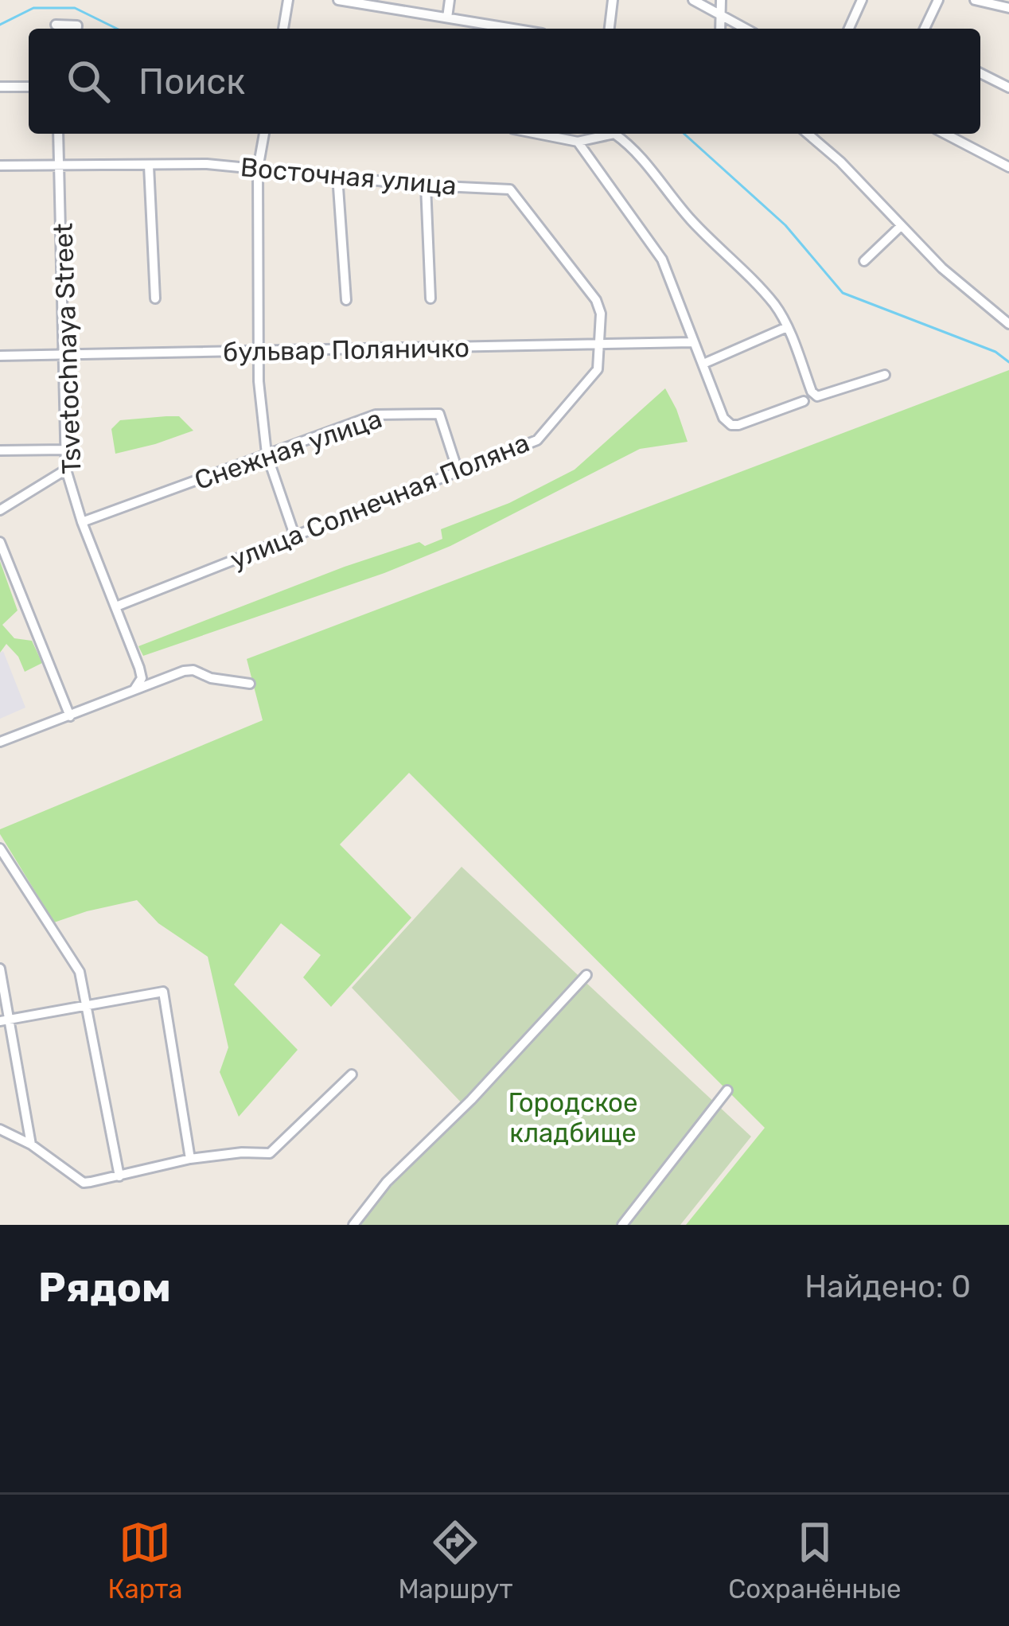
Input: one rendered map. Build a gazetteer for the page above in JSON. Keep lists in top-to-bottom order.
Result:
{
  "streets": {
    "street": [
      "Восточная улица",
      "Tsvetochnaya Street",
      "бульвар Поляничко",
      "Снежная улица",
      "улица Солнечная Поляна"
    ]
  },
  "crossings": [
    ["Восточная улица", "Tsvetochnaya Street"],
    ["Восточная улица", "бульвар Поляничко"],
    ["Восточная улица", "улица Солнечная Поляна"],
    ["Tsvetochnaya Street", "бульвар Поляничко"],
    ["Tsvetochnaya Street", "Снежная улица"],
    ["Tsvetochnaya Street", "улица Солнечная Поляна"],
    ["бульвар Поляничко", "улица Солнечная Поляна"],
    ["Снежная улица", "улица Солнечная Поляна"]
  ],
  "parks": ["Городское кладбище"],
  "page": {
    "search": "Поиск",
    "heading": ["Рядом", "Найдено: 0"],
    "nav": ["Карта", "Маршрут", "Сохранённые"]
  }
}
